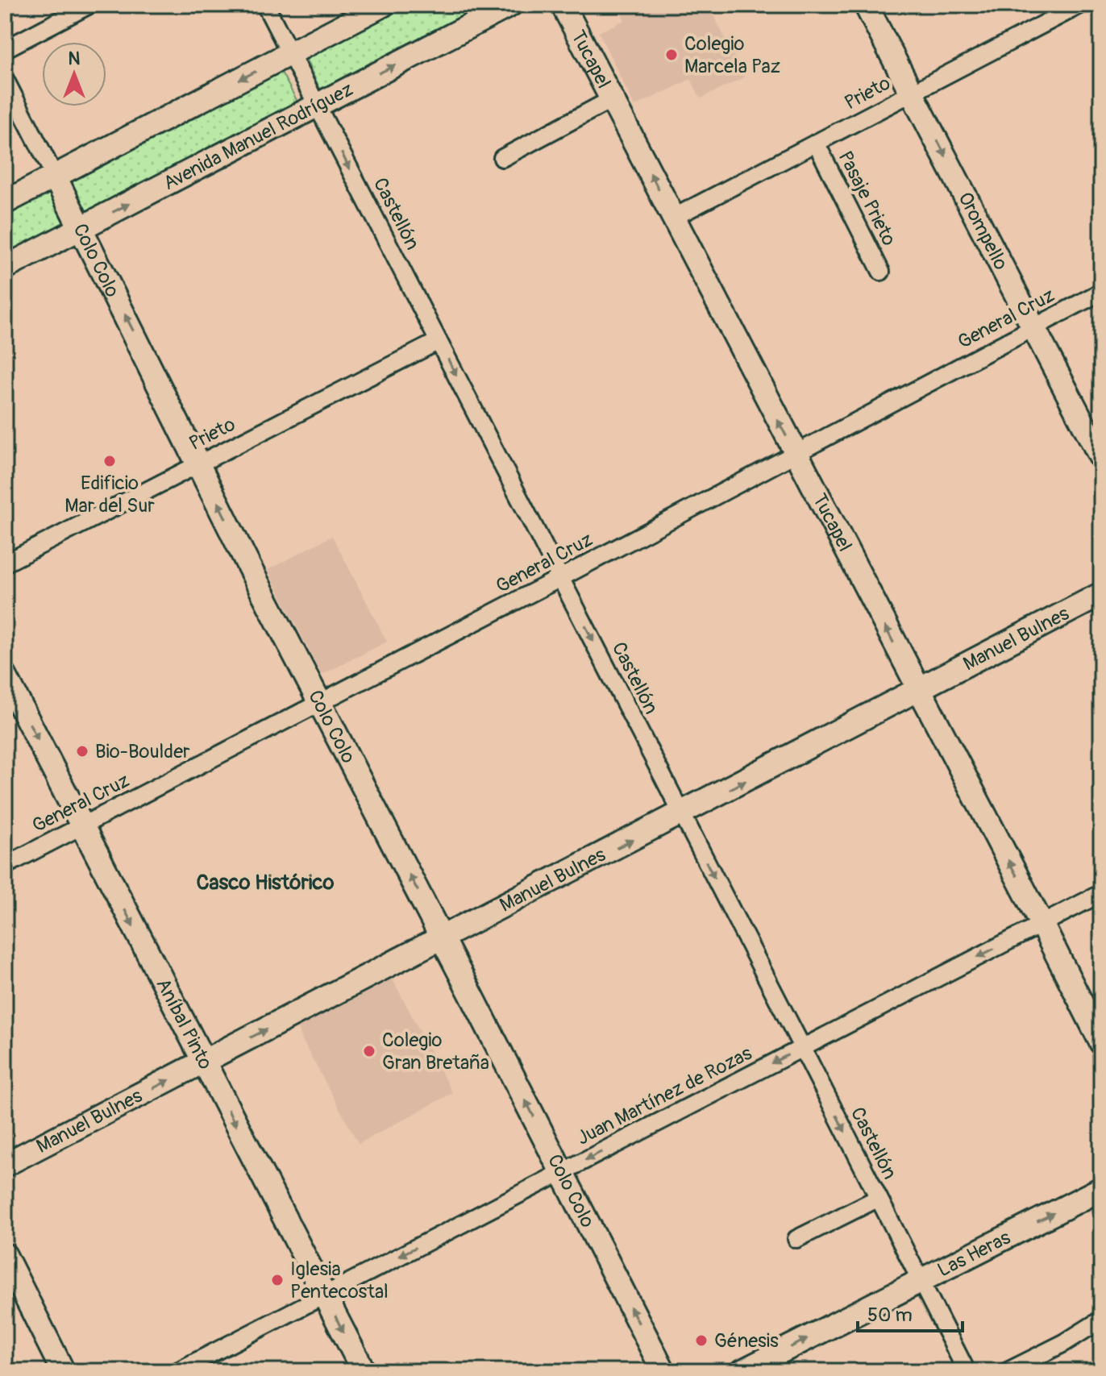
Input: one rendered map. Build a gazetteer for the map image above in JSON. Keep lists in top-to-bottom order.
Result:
{
  "streets": {
    "main road": [
      "Tucapel",
      "Avenida Manuel Rodríguez",
      "Orompello",
      "Colo Colo",
      "Manuel Bulnes",
      "Aníbal Pinto",
      "Las Heras"
    ],
    "street": [
      "Prieto",
      "Pasaje Prieto",
      "Castellón",
      "General Cruz",
      "Juan Martínez de Rozas"
    ]
  },
  "crossings": [
    ["Tucapel", "Prieto"],
    ["Tucapel", "General Cruz"],
    ["Tucapel", "Manuel Bulnes"],
    ["Tucapel", "Juan Martínez de Rozas"],
    ["Prieto", "Pasaje Prieto"],
    ["Prieto", "Castellón"],
    ["Prieto", "Orompello"],
    ["Prieto", "Colo Colo"],
    ["Avenida Manuel Rodríguez", "Castellón"],
    ["Avenida Manuel Rodríguez", "Colo Colo"],
    ["Castellón", "General Cruz"],
    ["Castellón", "Manuel Bulnes"],
    ["Castellón", "Juan Martínez de Rozas"],
    ["Castellón", "Las Heras"],
    ["Orompello", "General Cruz"],
    ["Colo Colo", "General Cruz"],
    ["Colo Colo", "Manuel Bulnes"],
    ["Colo Colo", "Juan Martínez de Rozas"],
    ["General Cruz", "Aníbal Pinto"],
    ["Manuel Bulnes", "Aníbal Pinto"],
    ["Aníbal Pinto", "Juan Martínez de Rozas"]
  ],
  "one_way": [
    "Tucapel",
    "Castellón",
    "Orompello",
    "Colo Colo",
    "Manuel Bulnes",
    "Aníbal Pinto",
    "Juan Martínez de Rozas",
    "Las Heras"
  ],
  "districts": ["Casco Histórico"],
  "places": [
    "Colegio Marcela Paz",
    "Edificio Mar del Sur",
    "Bio-Boulder",
    "Colegio Gran Bretaña",
    "Iglesia Pentecostal",
    "Génesis"
  ],
  "scale_bar": "50 m",
  "north": "top"
}
